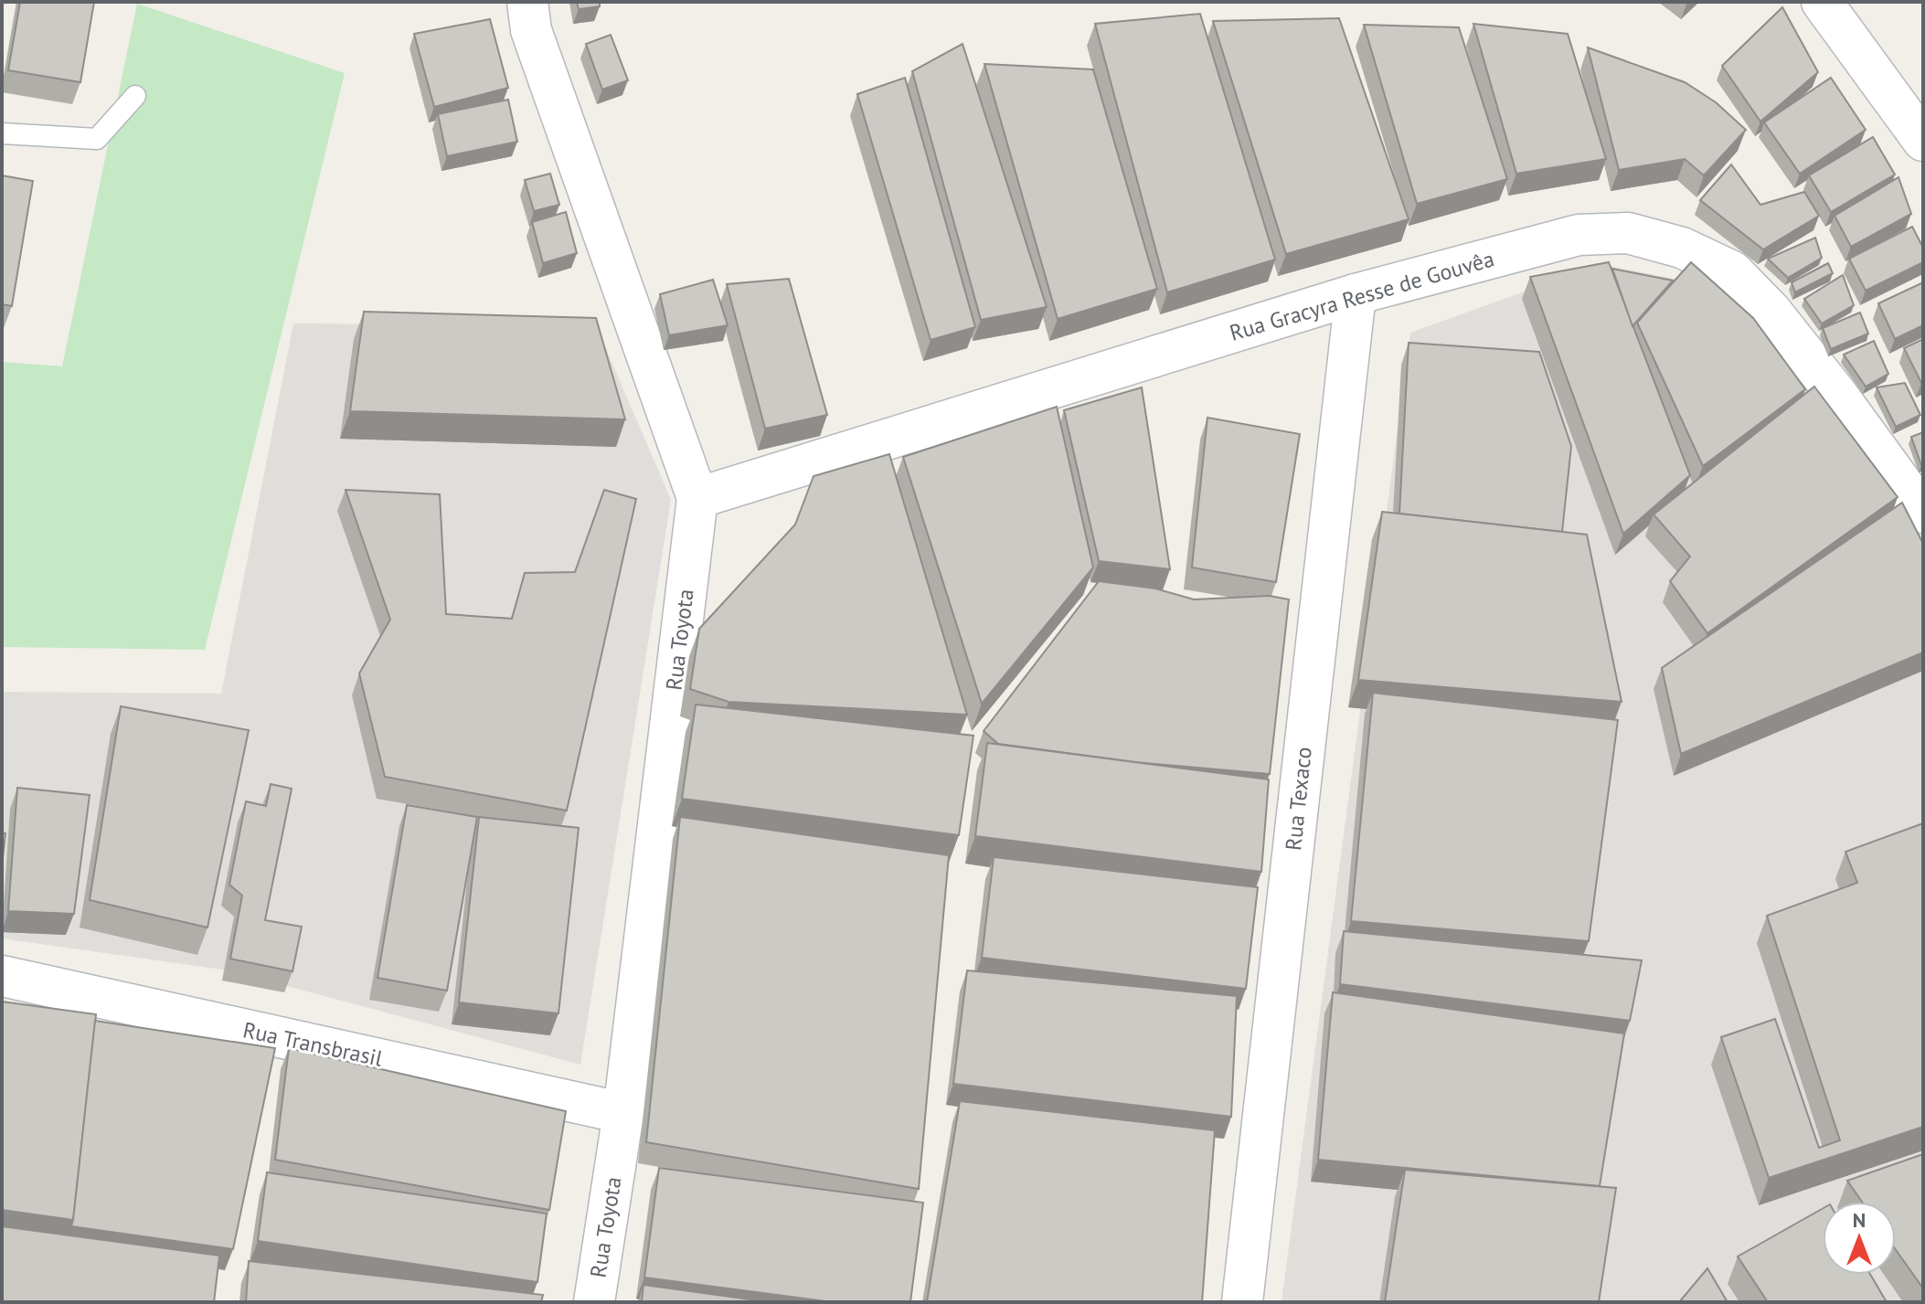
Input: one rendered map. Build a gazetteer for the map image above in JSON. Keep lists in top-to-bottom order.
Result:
{
  "streets": {
    "street": [
      "Rua Gracyra Resse de Gouvêa",
      "Rua Toyota",
      "Rua Texaco",
      "Rua Transbrasil"
    ]
  },
  "crossings": [
    ["Rua Gracyra Resse de Gouvêa", "Rua Toyota"],
    ["Rua Gracyra Resse de Gouvêa", "Rua Texaco"],
    ["Rua Toyota", "Rua Transbrasil"]
  ],
  "north": "top"
}
